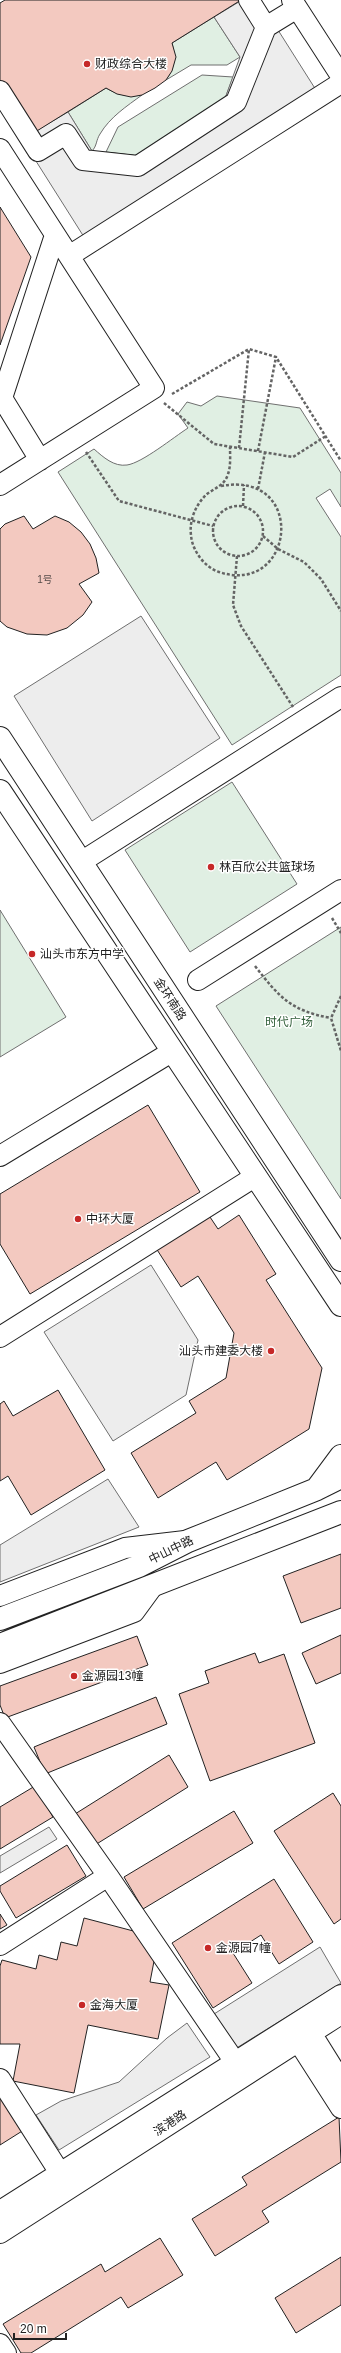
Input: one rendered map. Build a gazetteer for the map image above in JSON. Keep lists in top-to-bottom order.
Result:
{
  "streets": {
    "main road": ["金环南路", "中山中路"],
    "street": ["滨港路"]
  },
  "parks": ["时代广场"],
  "places": [
    "财政综合大楼",
    "林百欣公共篮球场",
    "汕头市东方中学",
    "中环大厦",
    "汕头市建委大楼",
    "金源园13幢",
    "金源园7幢",
    "金海大厦"
  ],
  "house_numbers": ["1号"],
  "scale_bar": "20 m"
}
